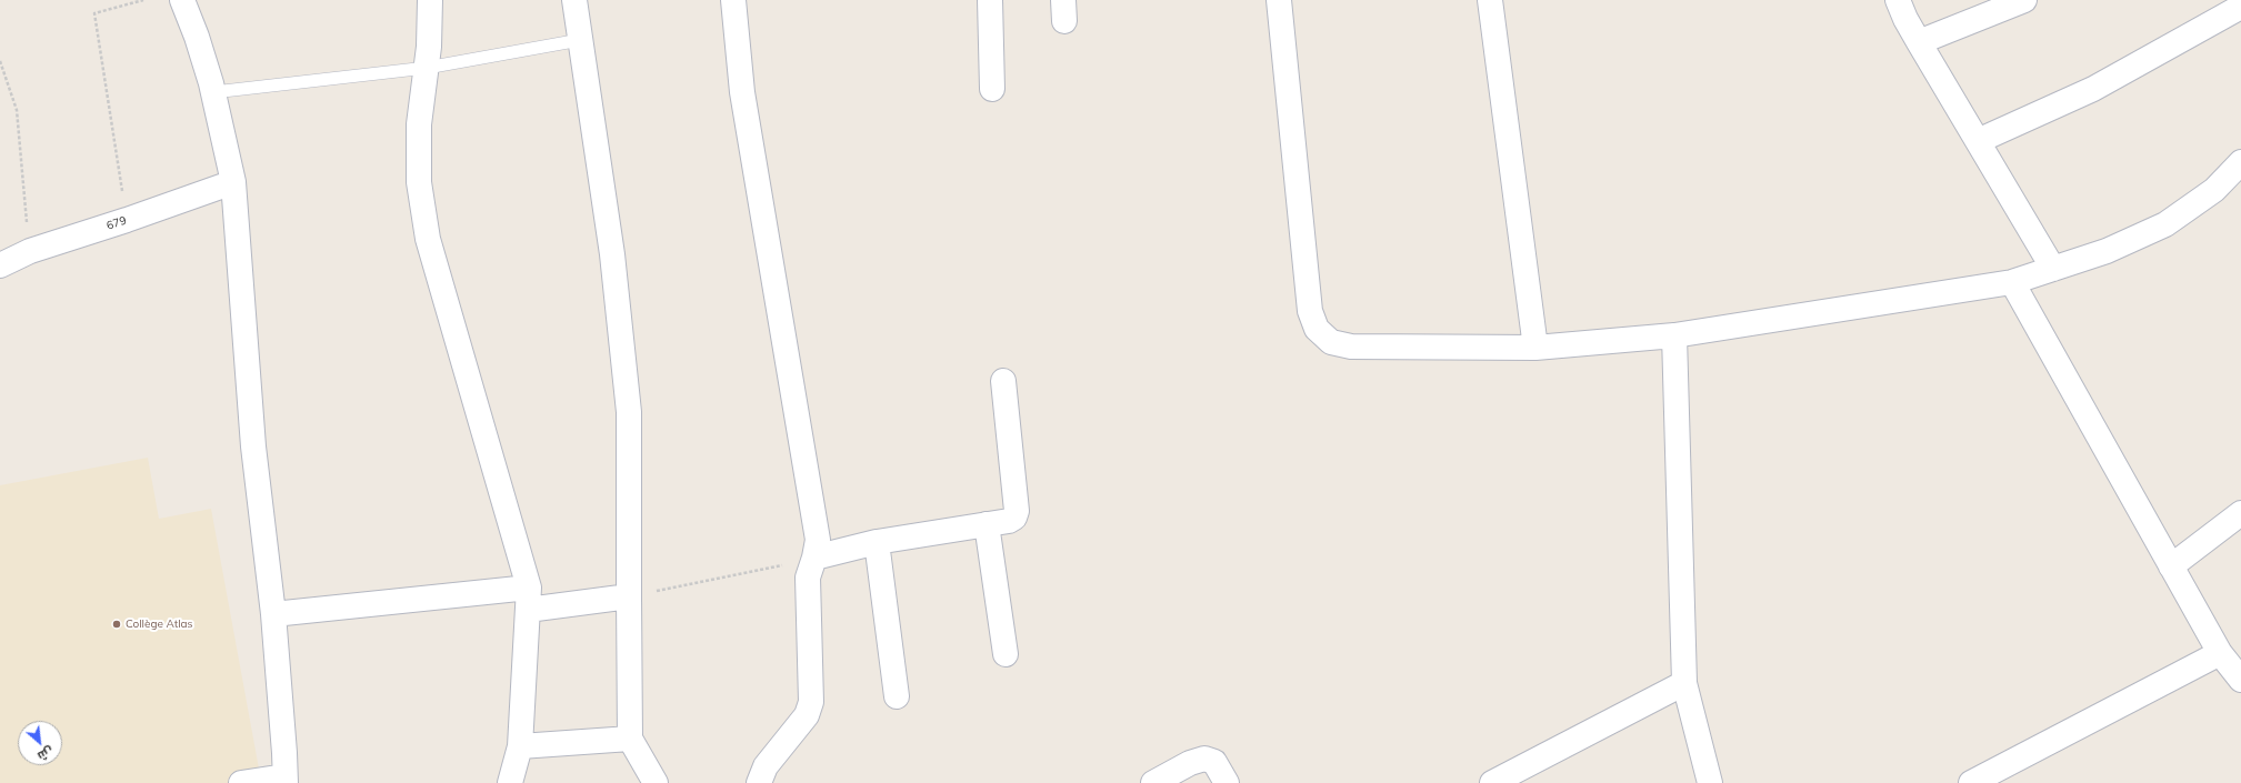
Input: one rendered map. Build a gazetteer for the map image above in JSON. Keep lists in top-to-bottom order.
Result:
{
  "streets": {
    "street": ["679"]
  },
  "places": ["Collège Atlas"],
  "north": "bottom right"
}
